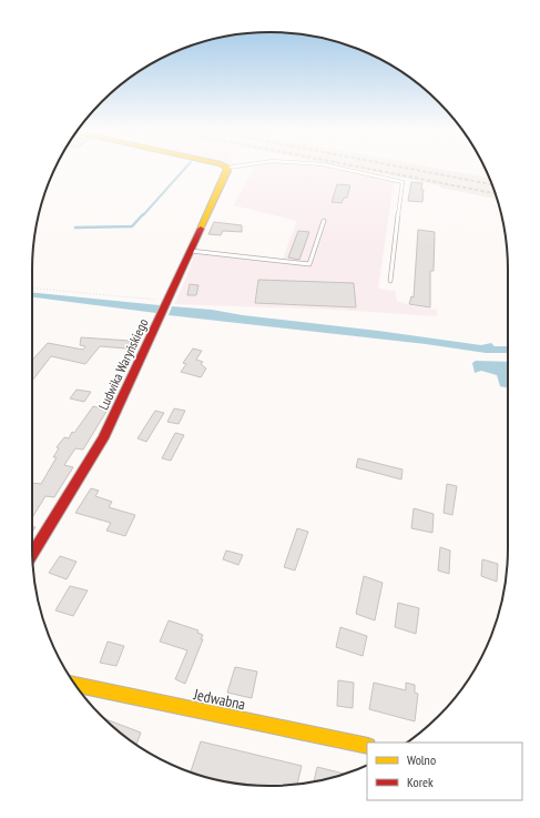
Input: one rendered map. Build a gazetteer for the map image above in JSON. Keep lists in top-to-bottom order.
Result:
{
  "streets": {
    "street": ["Ludwika Waryńskiego", "Jedwabna"]
  },
  "legend": ["Wolno", "Korek"]
}
